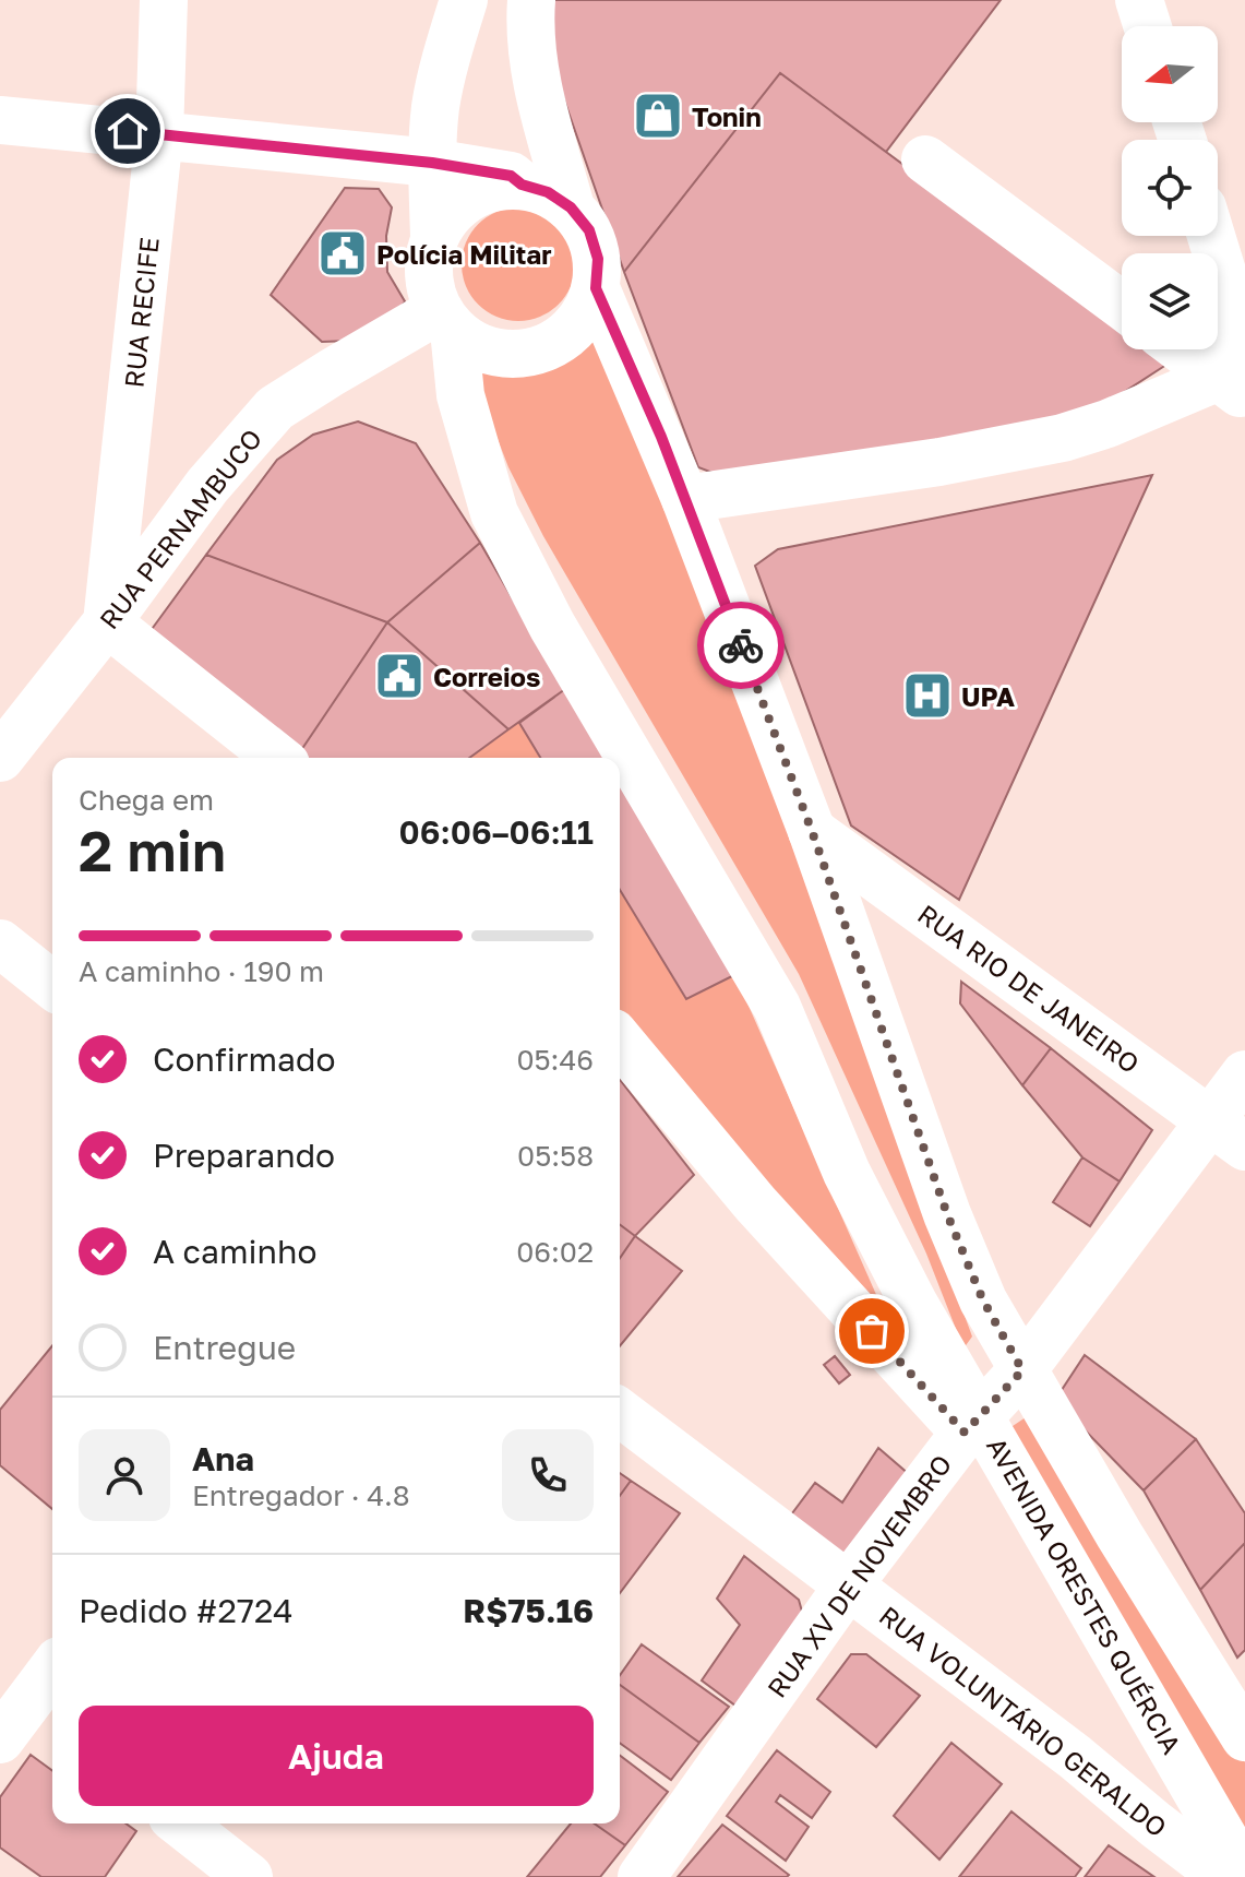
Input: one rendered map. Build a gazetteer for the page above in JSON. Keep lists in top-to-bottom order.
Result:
{
  "streets": {
    "street": [
      "RUA RECIFE",
      "RUA PERNAMBUCO",
      "RUA RIO DE JANEIRO",
      "RUA XV DE NOVEMBRO",
      "AVENIDA ORESTES QUÉRCIA",
      "RUA VOLUNTÁRIO GERALDO"
    ]
  },
  "crossings": [
    ["RUA RECIFE", "RUA PERNAMBUCO"],
    ["RUA PERNAMBUCO", "AVENIDA ORESTES QUÉRCIA"],
    ["RUA RIO DE JANEIRO", "RUA XV DE NOVEMBRO"],
    ["RUA XV DE NOVEMBRO", "AVENIDA ORESTES QUÉRCIA"],
    ["RUA XV DE NOVEMBRO", "RUA VOLUNTÁRIO GERALDO"]
  ],
  "places": {
    "shop": ["Tonin"],
    "public building": ["Polícia Militar", "Correios"],
    "hospital": ["UPA"]
  },
  "north": "left",
  "page": {
    "heading": ["2 min", "Chega em", "06:06–06:11"],
    "panel": [
      "Ana",
      "Entregador · 4.8",
      "Pedido #2724",
      "R$75.16"
    ],
    "bar": "A caminho · 190 m",
    "list": [
      ["Confirmado", "05:46"],
      ["Preparando", "05:58"],
      ["A caminho", "06:02"],
      "Entregue"
    ],
    "buttons": "Ajuda"
  }
}
